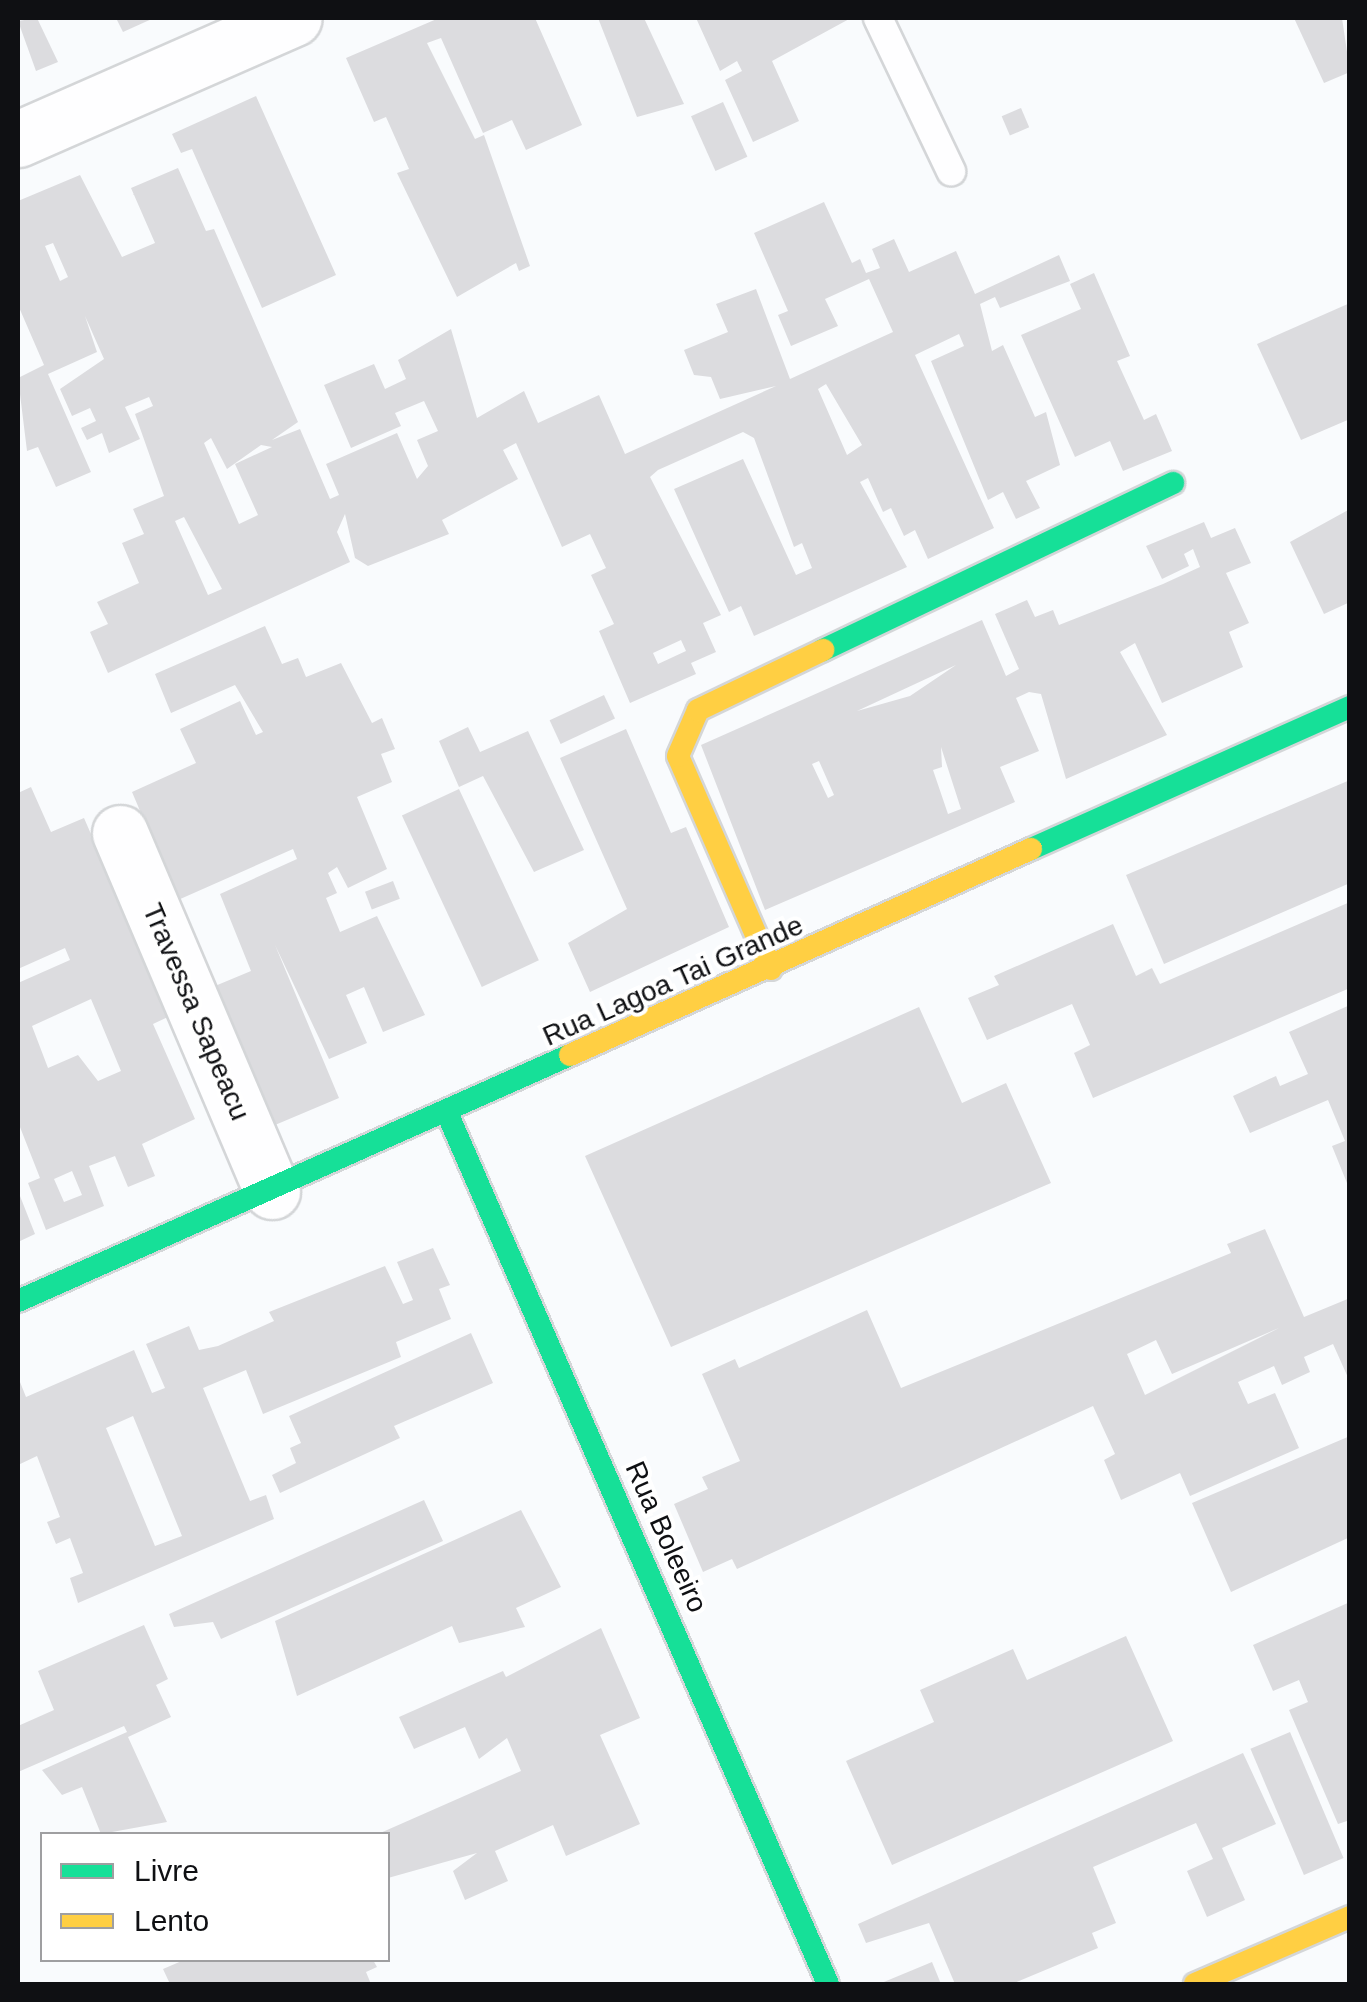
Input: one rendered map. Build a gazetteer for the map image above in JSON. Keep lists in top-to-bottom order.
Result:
{
  "streets": {
    "street": ["Rua Lagoa Tai Grande", "Travessa Sapeacu", "Rua Boleeiro"]
  },
  "crossings": [
    ["Rua Lagoa Tai Grande", "Travessa Sapeacu"],
    ["Rua Lagoa Tai Grande", "Rua Boleeiro"]
  ],
  "legend": ["Livre", "Lento"]
}
